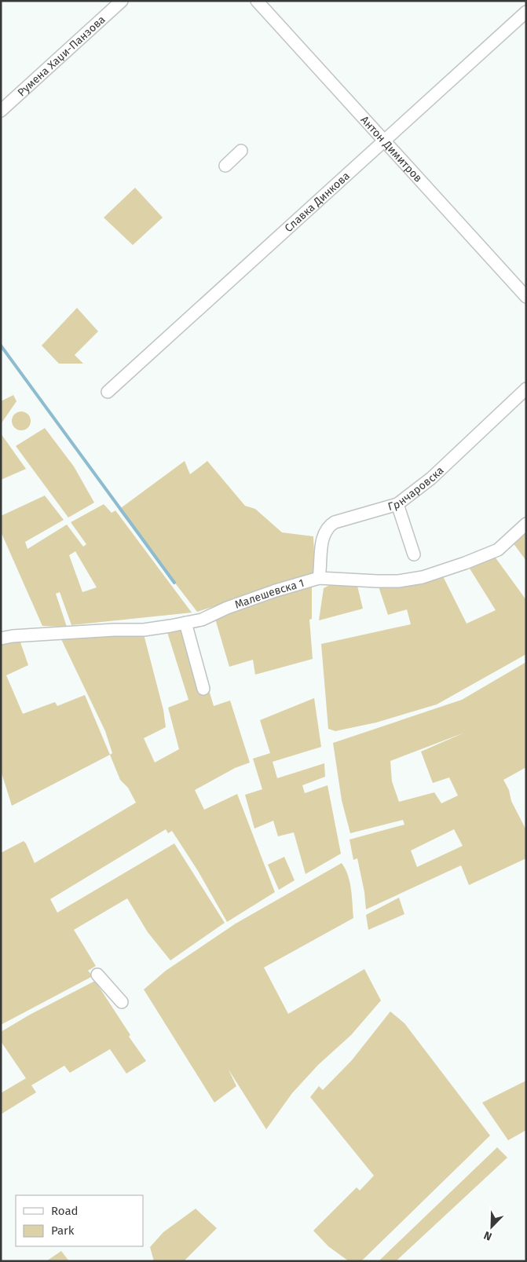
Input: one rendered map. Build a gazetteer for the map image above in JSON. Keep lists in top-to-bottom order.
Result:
{
  "streets": {
    "street": [
      "Румена Хаџи-Панзова",
      "Антон Димитров",
      "Славка Динкова",
      "Грнчаровска",
      "Малешевска 1"
    ]
  },
  "crossings": [
    ["Антон Димитров", "Славка Динкова"],
    ["Грнчаровска", "Малешевска 1"]
  ],
  "legend": ["Road", "Park"],
  "north": "bottom left"
}
